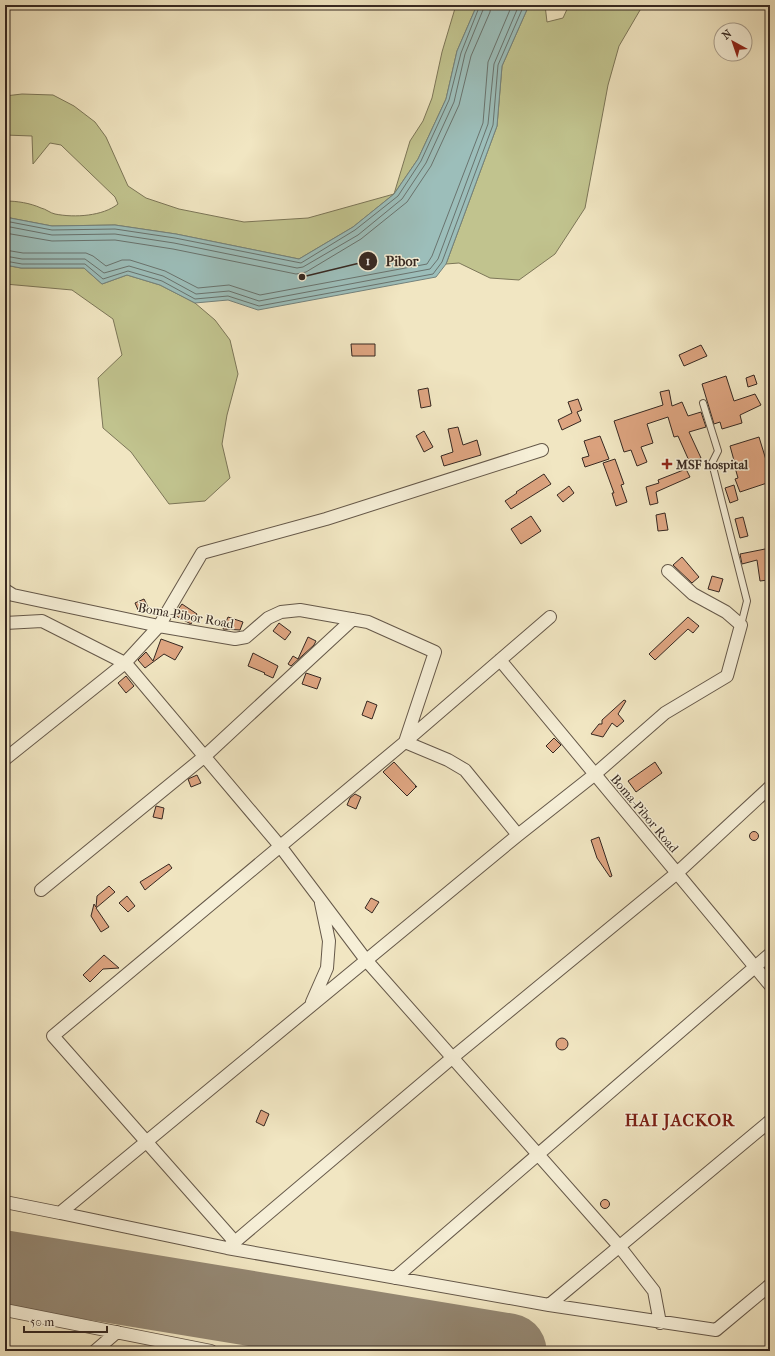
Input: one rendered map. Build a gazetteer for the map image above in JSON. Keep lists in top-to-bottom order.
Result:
{
  "streets": {
    "street": ["Boma-Pibor Road"]
  },
  "districts": ["HAI JACKOR"],
  "places": {
    "other": ["Pibor"],
    "health": ["MSF hospital"]
  },
  "scale_bar": "50 m",
  "north": "top left"
}
